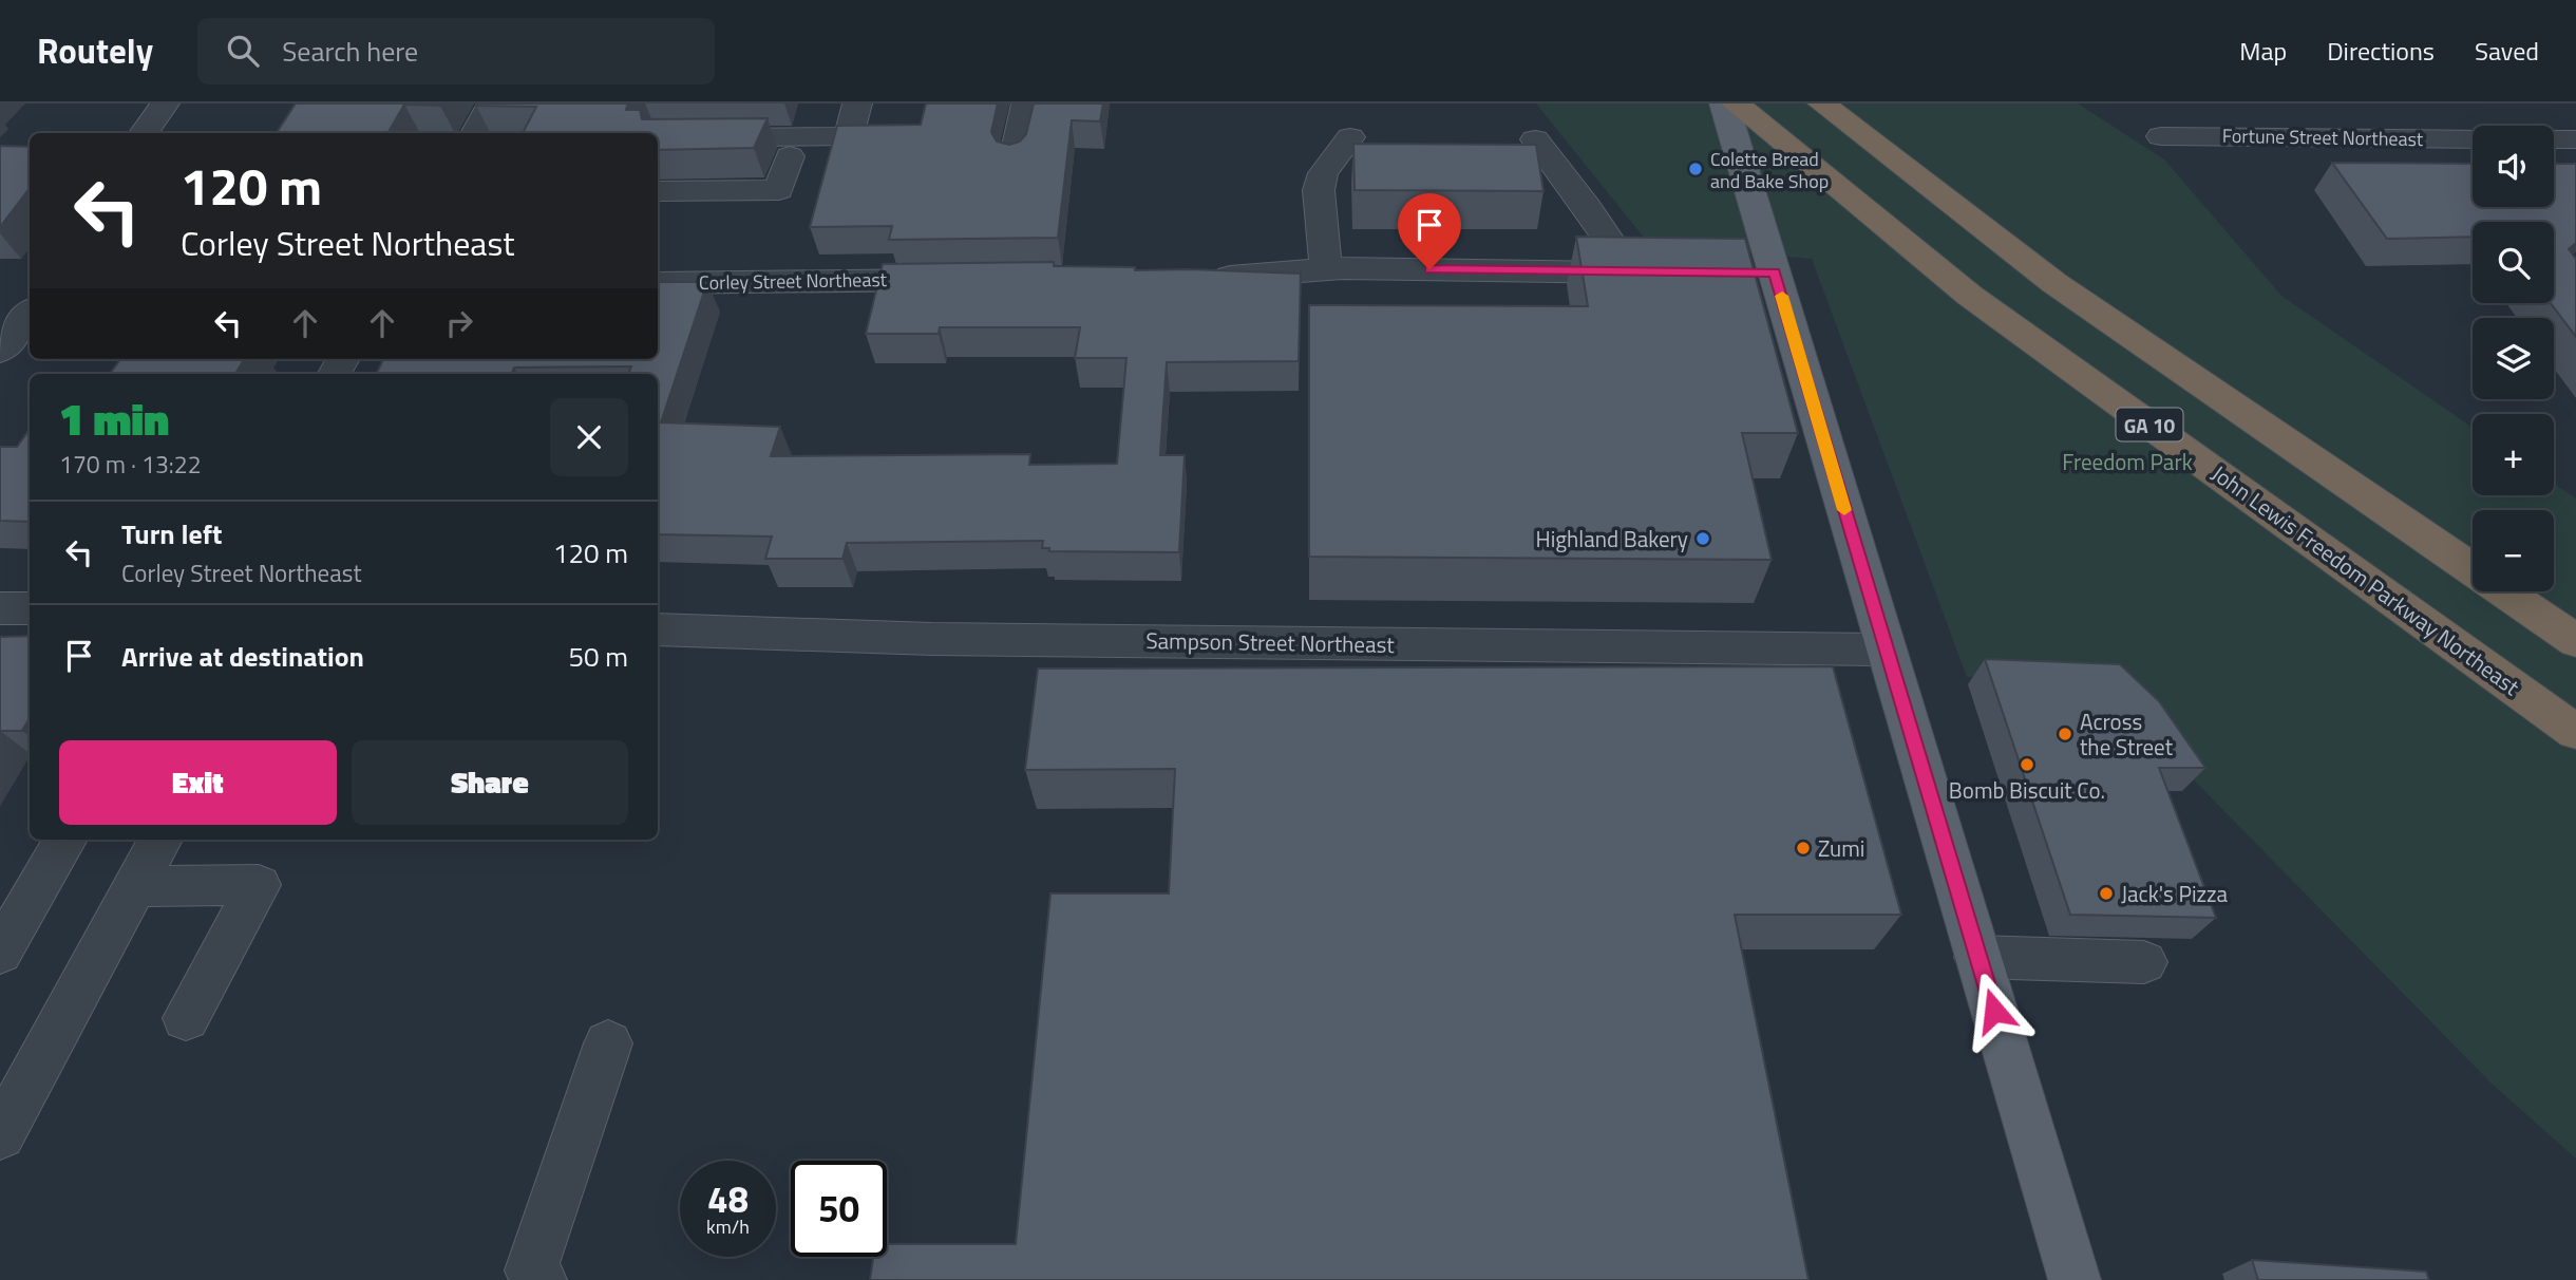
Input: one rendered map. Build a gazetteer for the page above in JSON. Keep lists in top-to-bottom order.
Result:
{
  "streets": {
    "highway": ["GA 10", "John Lewis Freedom Parkway Northeast"],
    "street": ["Fortune Street Northeast", "Corley Street Northeast", "Sampson Street Northeast"]
  },
  "parks": ["Freedom Park"],
  "places": [
    "Colette Bread and Bake Shop",
    "Highland Bakery",
    "Across the Street",
    "Bomb Biscuit Co.",
    "Zumi",
    "Jack's Pizza"
  ],
  "page": {
    "header": "Routely",
    "search": "Search here",
    "nav": ["Map", "Directions", "Saved"],
    "map_buttons": ["+", "−"],
    "turn": ["120 m", "Corley Street Northeast"],
    "heading": ["1 min", "170 m · 13:22"],
    "list": [
      {
        "name": "Turn left",
        "note": "Corley Street Northeast",
        "value": "120 m"
      },
      {
        "name": "Arrive at destination",
        "value": "50 m"
      }
    ],
    "buttons": ["Exit", "Share"],
    "speed": "48 km/h",
    "limit": "50"
  }
}
